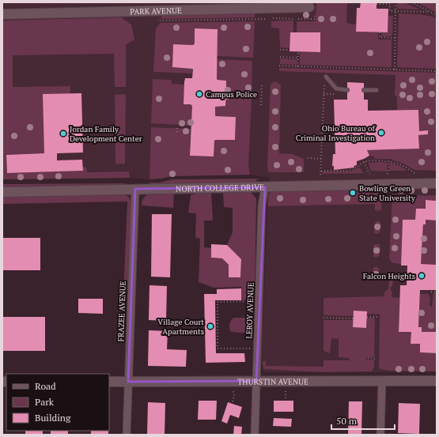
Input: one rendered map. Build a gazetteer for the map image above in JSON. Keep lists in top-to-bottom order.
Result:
{
  "streets": {
    "street": [
      "PARK AVENUE",
      "NORTH COLLEGE DRIVE",
      "LEROY AVENUE",
      "FRAZEE AVENUE",
      "THURSTIN AVENUE"
    ]
  },
  "crossings": [
    ["NORTH COLLEGE DRIVE", "LEROY AVENUE"],
    ["NORTH COLLEGE DRIVE", "FRAZEE AVENUE"],
    ["LEROY AVENUE", "THURSTIN AVENUE"],
    ["FRAZEE AVENUE", "THURSTIN AVENUE"]
  ],
  "places": [
    "Campus Police",
    "Ohio Bureau of Criminal Investigation",
    "Jordan Family Development Center",
    "Bowling Green State University",
    "Falcon Heights",
    "Village Court Apartments"
  ],
  "legend": ["Road", "Park", "Building"],
  "scale_bar": "50 m"
}
